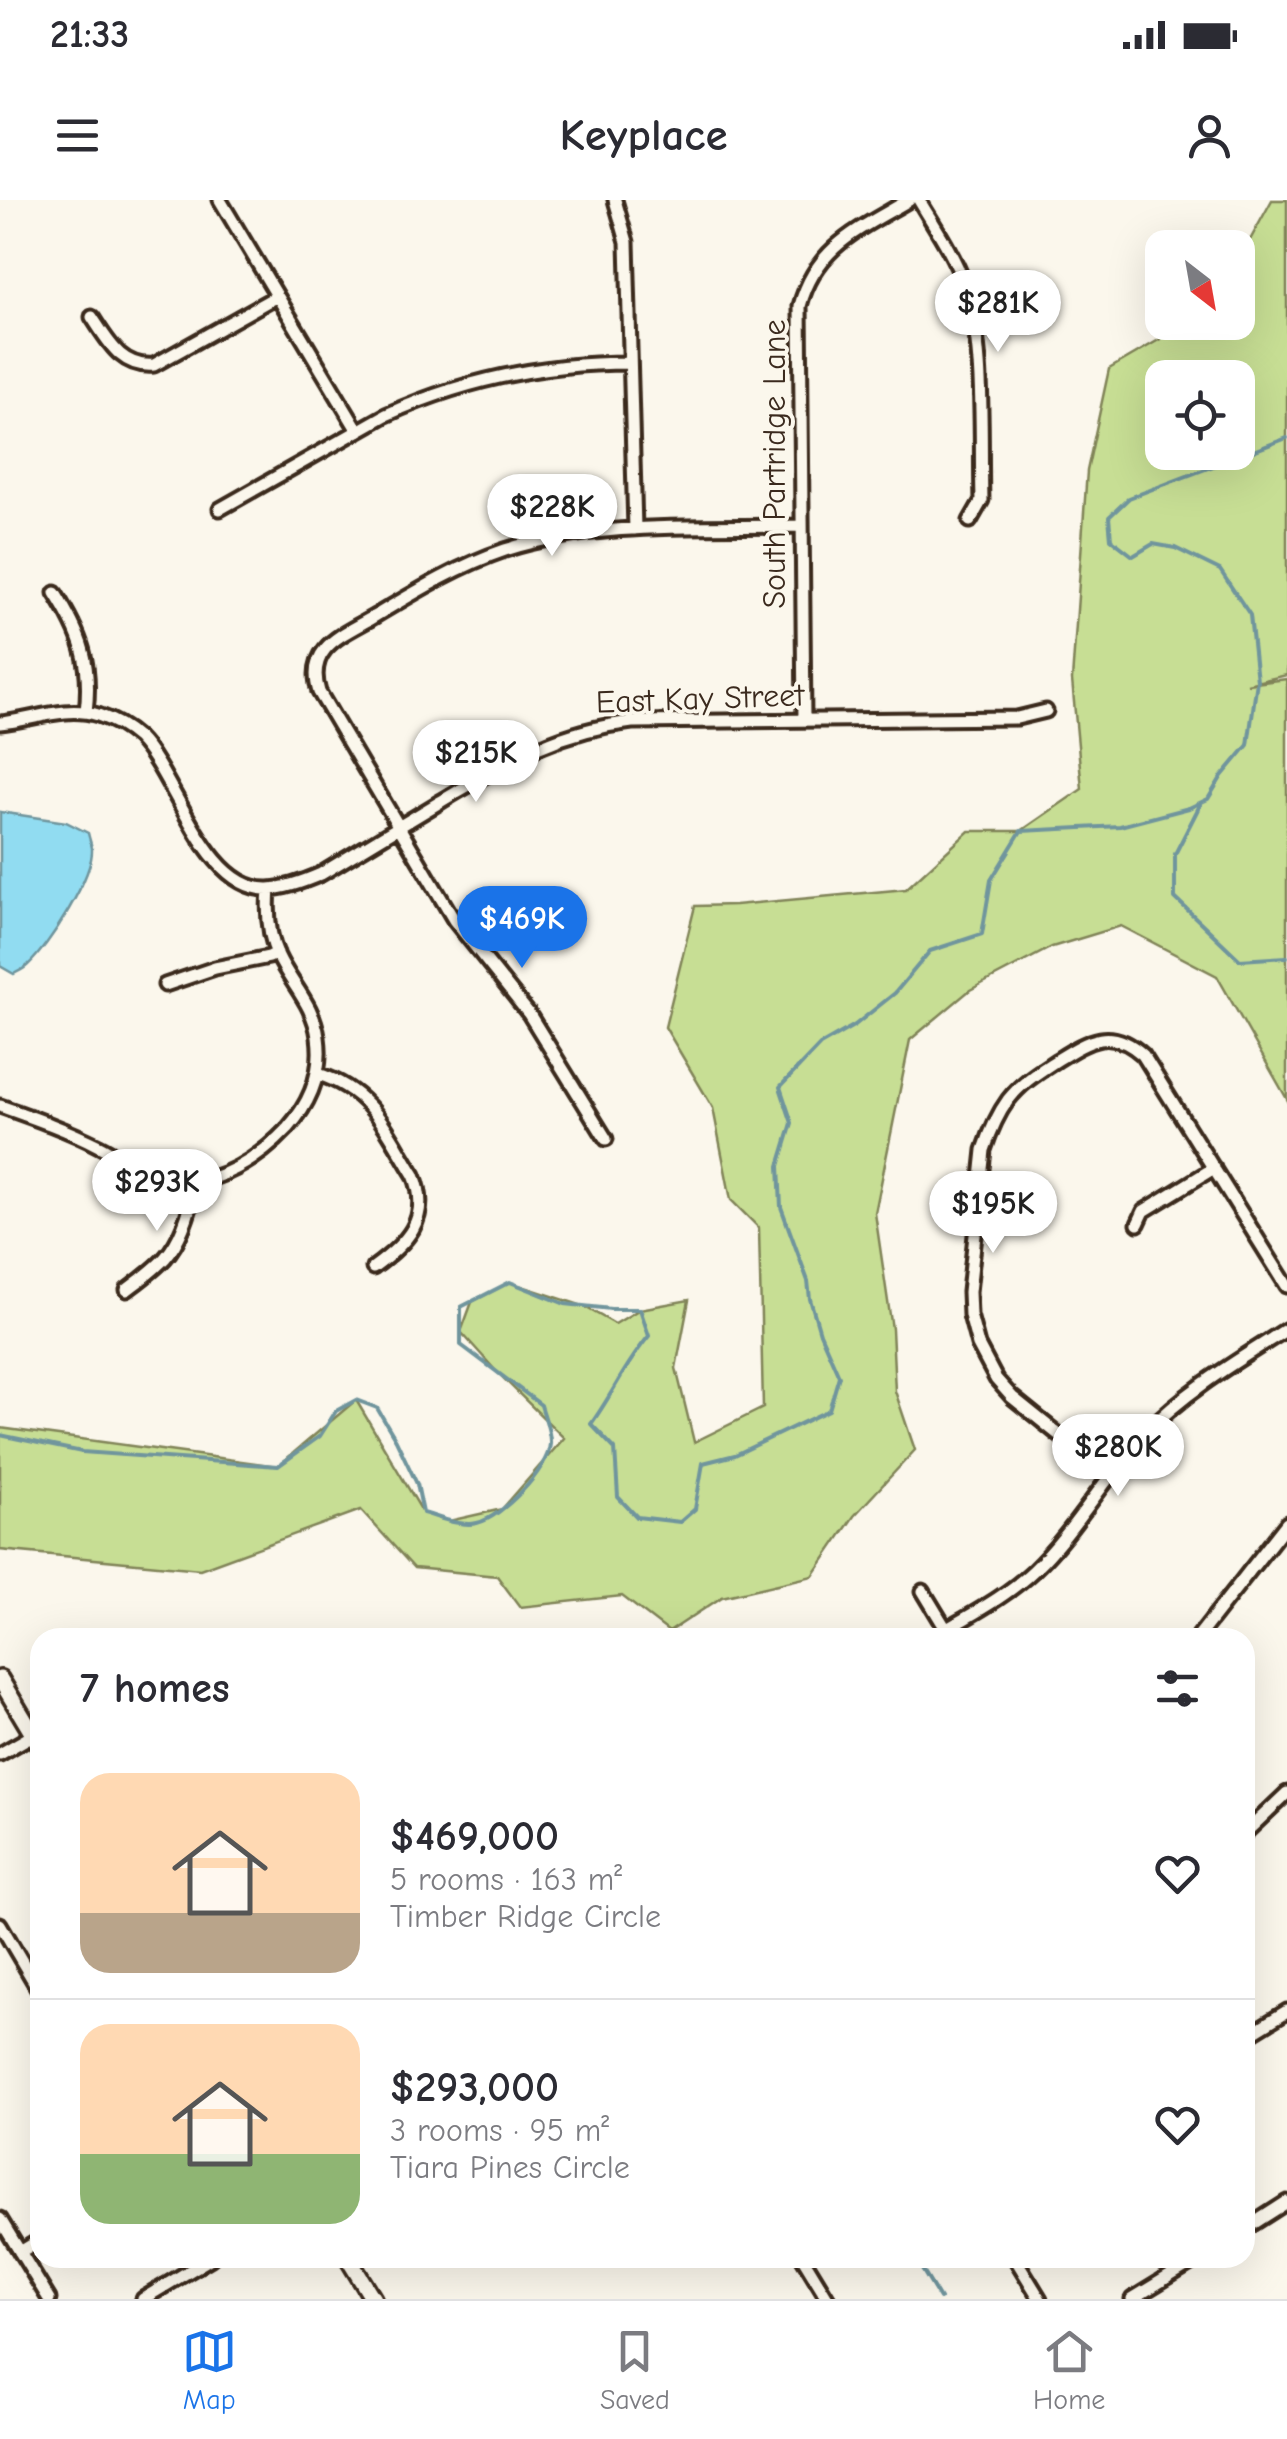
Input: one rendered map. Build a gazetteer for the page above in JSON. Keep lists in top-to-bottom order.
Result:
{
  "streets": {
    "street": ["South Partridge Lane", "East Kay Street"]
  },
  "crossings": [
    ["South Partridge Lane", "East Kay Street"]
  ],
  "north": "bottom right",
  "page": {
    "status": "21:33",
    "header": "Keyplace",
    "price": [
      "$281K",
      "$228K",
      "$215K",
      "$469K",
      "$293K",
      "$195K",
      "$280K"
    ],
    "heading": "7 homes",
    "list": [
      {
        "name": "$469,000",
        "note": "5 rooms · 163 m² · Timber Ridge Circle"
      },
      {
        "name": "$293,000",
        "note": "3 rooms · 95 m² · Tiara Pines Circle"
      }
    ],
    "tabs": ["Map", "Saved", "Home"]
  }
}
